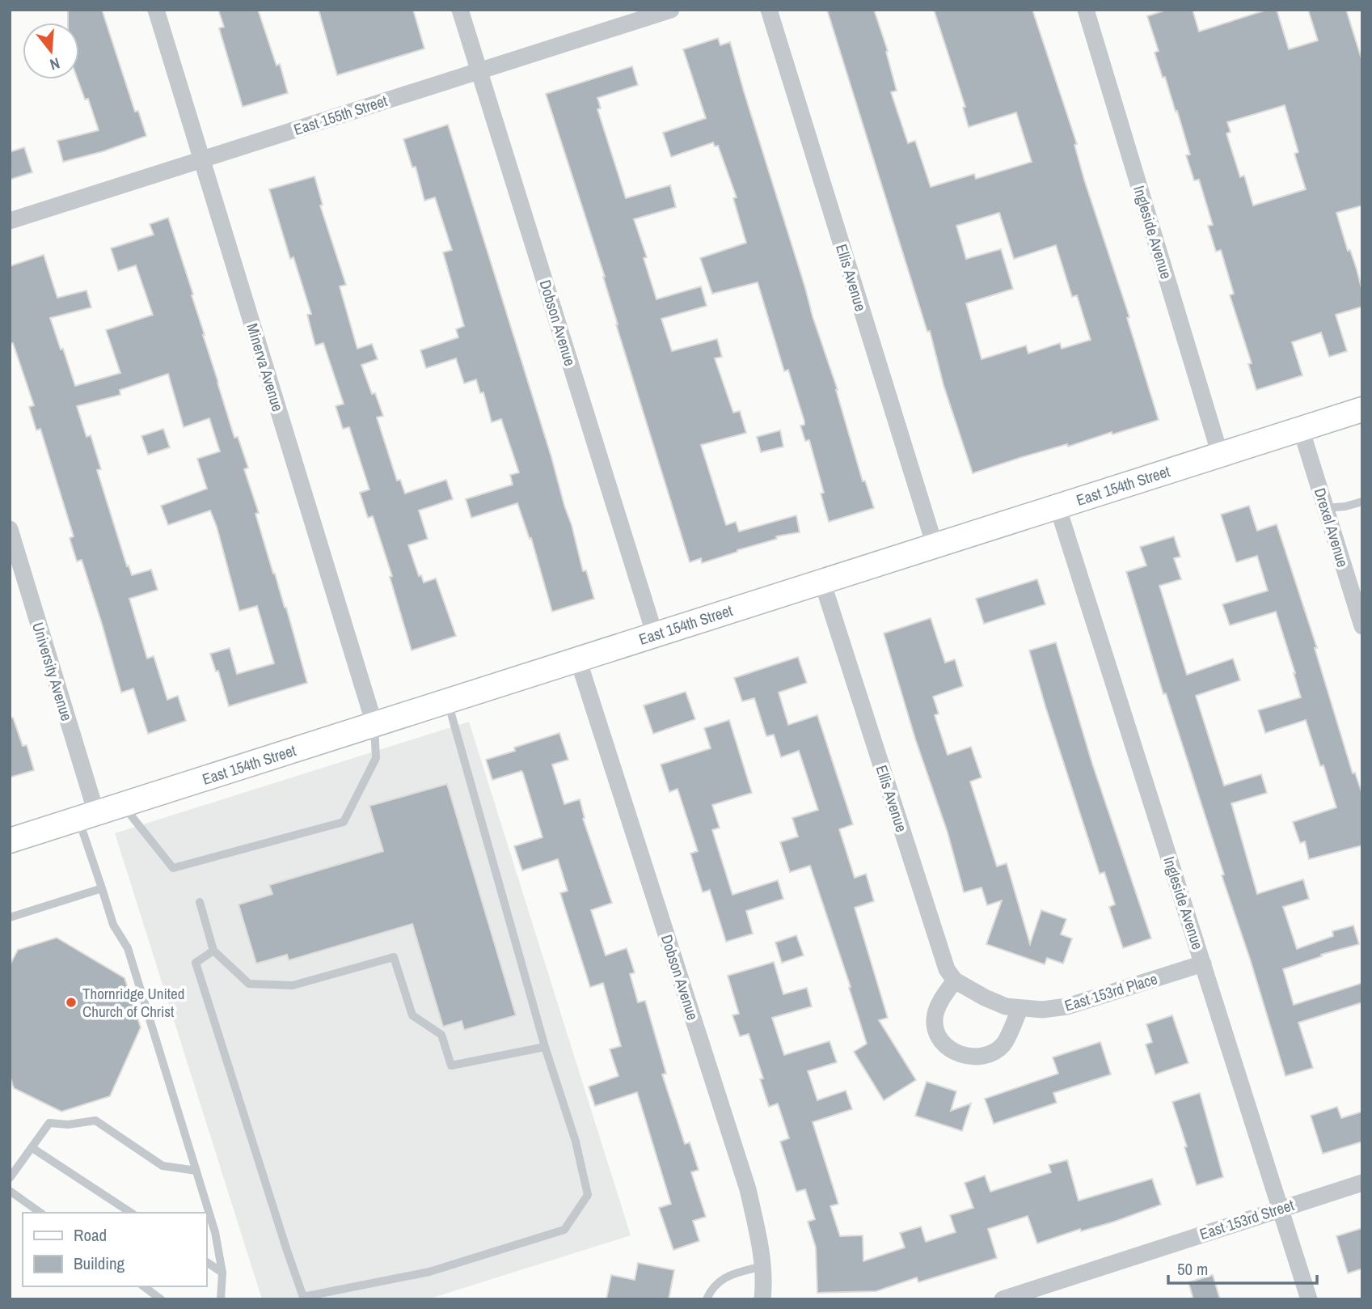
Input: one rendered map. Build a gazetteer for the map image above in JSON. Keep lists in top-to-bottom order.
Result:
{
  "streets": {
    "street": [
      "East 155th Street",
      "Ingleside Avenue",
      "Ellis Avenue",
      "Dobson Avenue",
      "Minerva Avenue",
      "East 154th Street",
      "Drexel Avenue",
      "University Avenue",
      "East 153rd Place",
      "East 153rd Street"
    ]
  },
  "crossings": [
    ["East 155th Street", "Dobson Avenue"],
    ["East 155th Street", "Minerva Avenue"],
    ["Ingleside Avenue", "East 154th Street"],
    ["Ingleside Avenue", "East 153rd Place"],
    ["Ingleside Avenue", "East 153rd Street"],
    ["Ellis Avenue", "East 154th Street"],
    ["Ellis Avenue", "East 153rd Place"],
    ["Dobson Avenue", "East 154th Street"],
    ["Minerva Avenue", "East 154th Street"],
    ["East 154th Street", "Drexel Avenue"],
    ["East 154th Street", "University Avenue"]
  ],
  "places": ["Thornridge United Church of Christ"],
  "legend": ["Road", "Building"],
  "scale_bar": "50 m",
  "north": "bottom"
}
